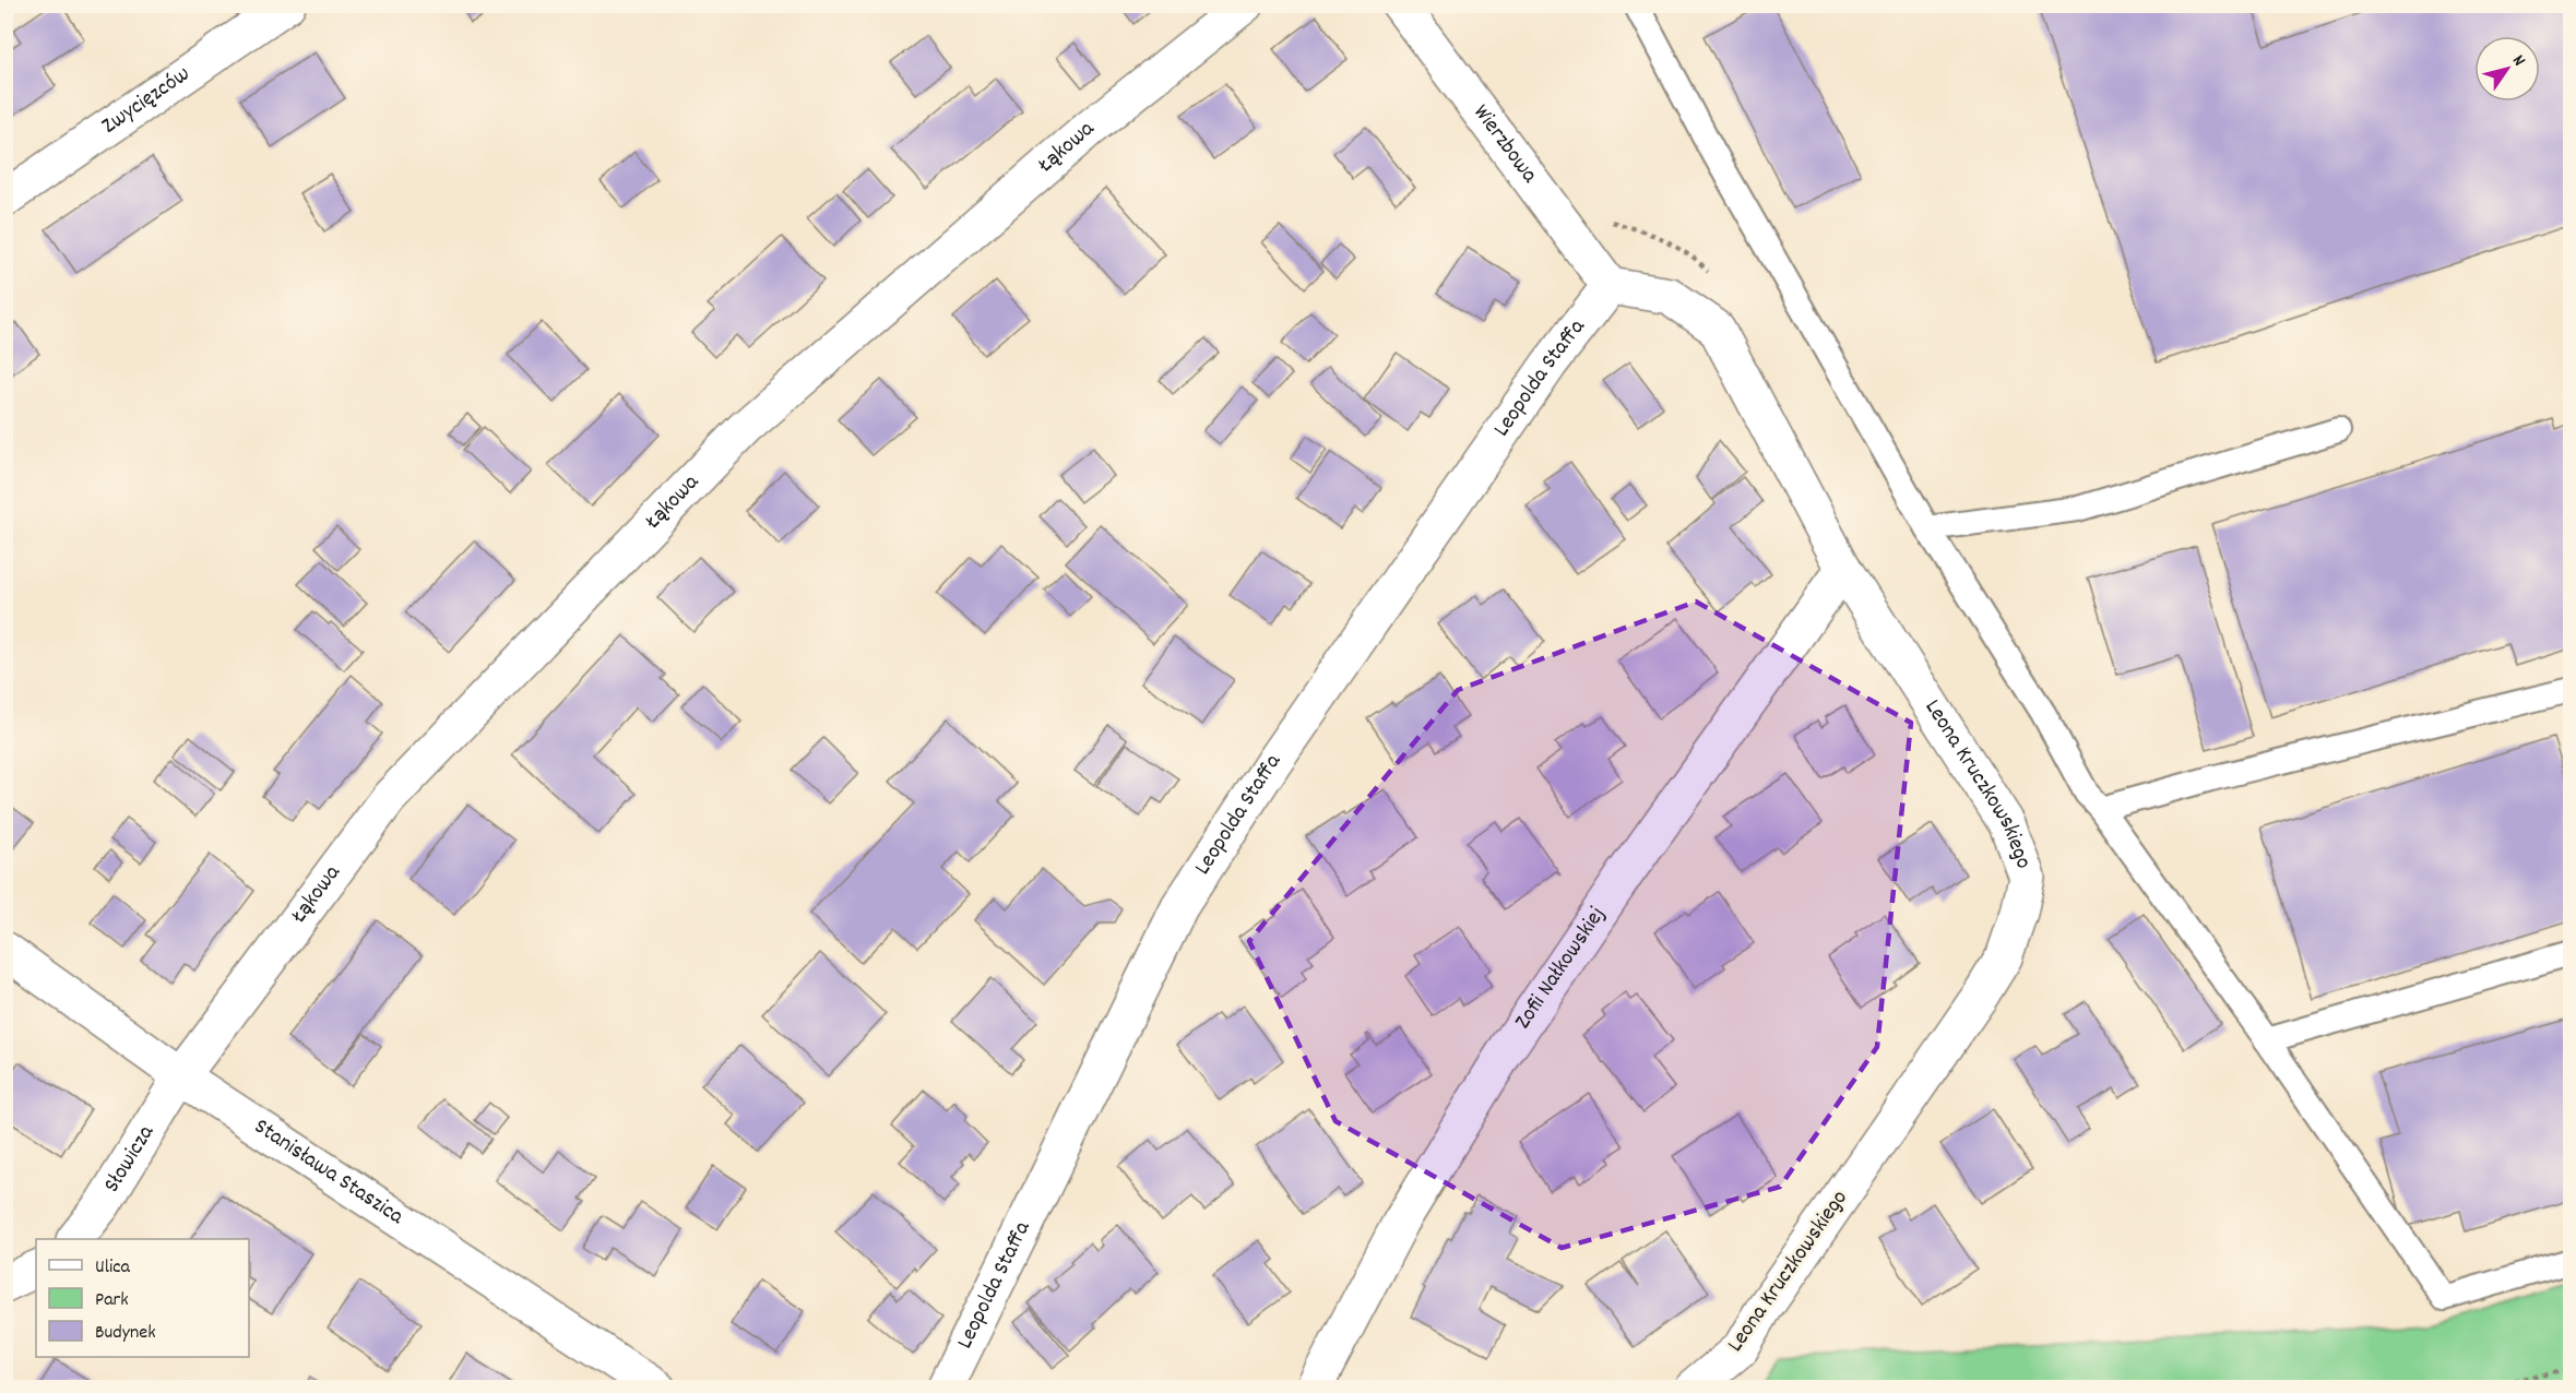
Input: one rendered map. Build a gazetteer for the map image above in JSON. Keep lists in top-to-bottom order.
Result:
{
  "streets": {
    "street": [
      "Zwycięzców",
      "Wierzbowa",
      "Łąkowa",
      "Leopolda Staffa",
      "Leona Kruczkowskiego",
      "Zofii Nałkowskiej",
      "Słowicza",
      "Stanisława Staszica"
    ]
  },
  "crossings": [
    ["Wierzbowa", "Leopolda Staffa"],
    ["Wierzbowa", "Leona Kruczkowskiego"],
    ["Łąkowa", "Słowicza"],
    ["Łąkowa", "Stanisława Staszica"],
    ["Leopolda Staffa", "Leona Kruczkowskiego"],
    ["Leona Kruczkowskiego", "Zofii Nałkowskiej"],
    ["Słowicza", "Stanisława Staszica"]
  ],
  "legend": ["Ulica", "Park", "Budynek"],
  "north": "top right"
}
